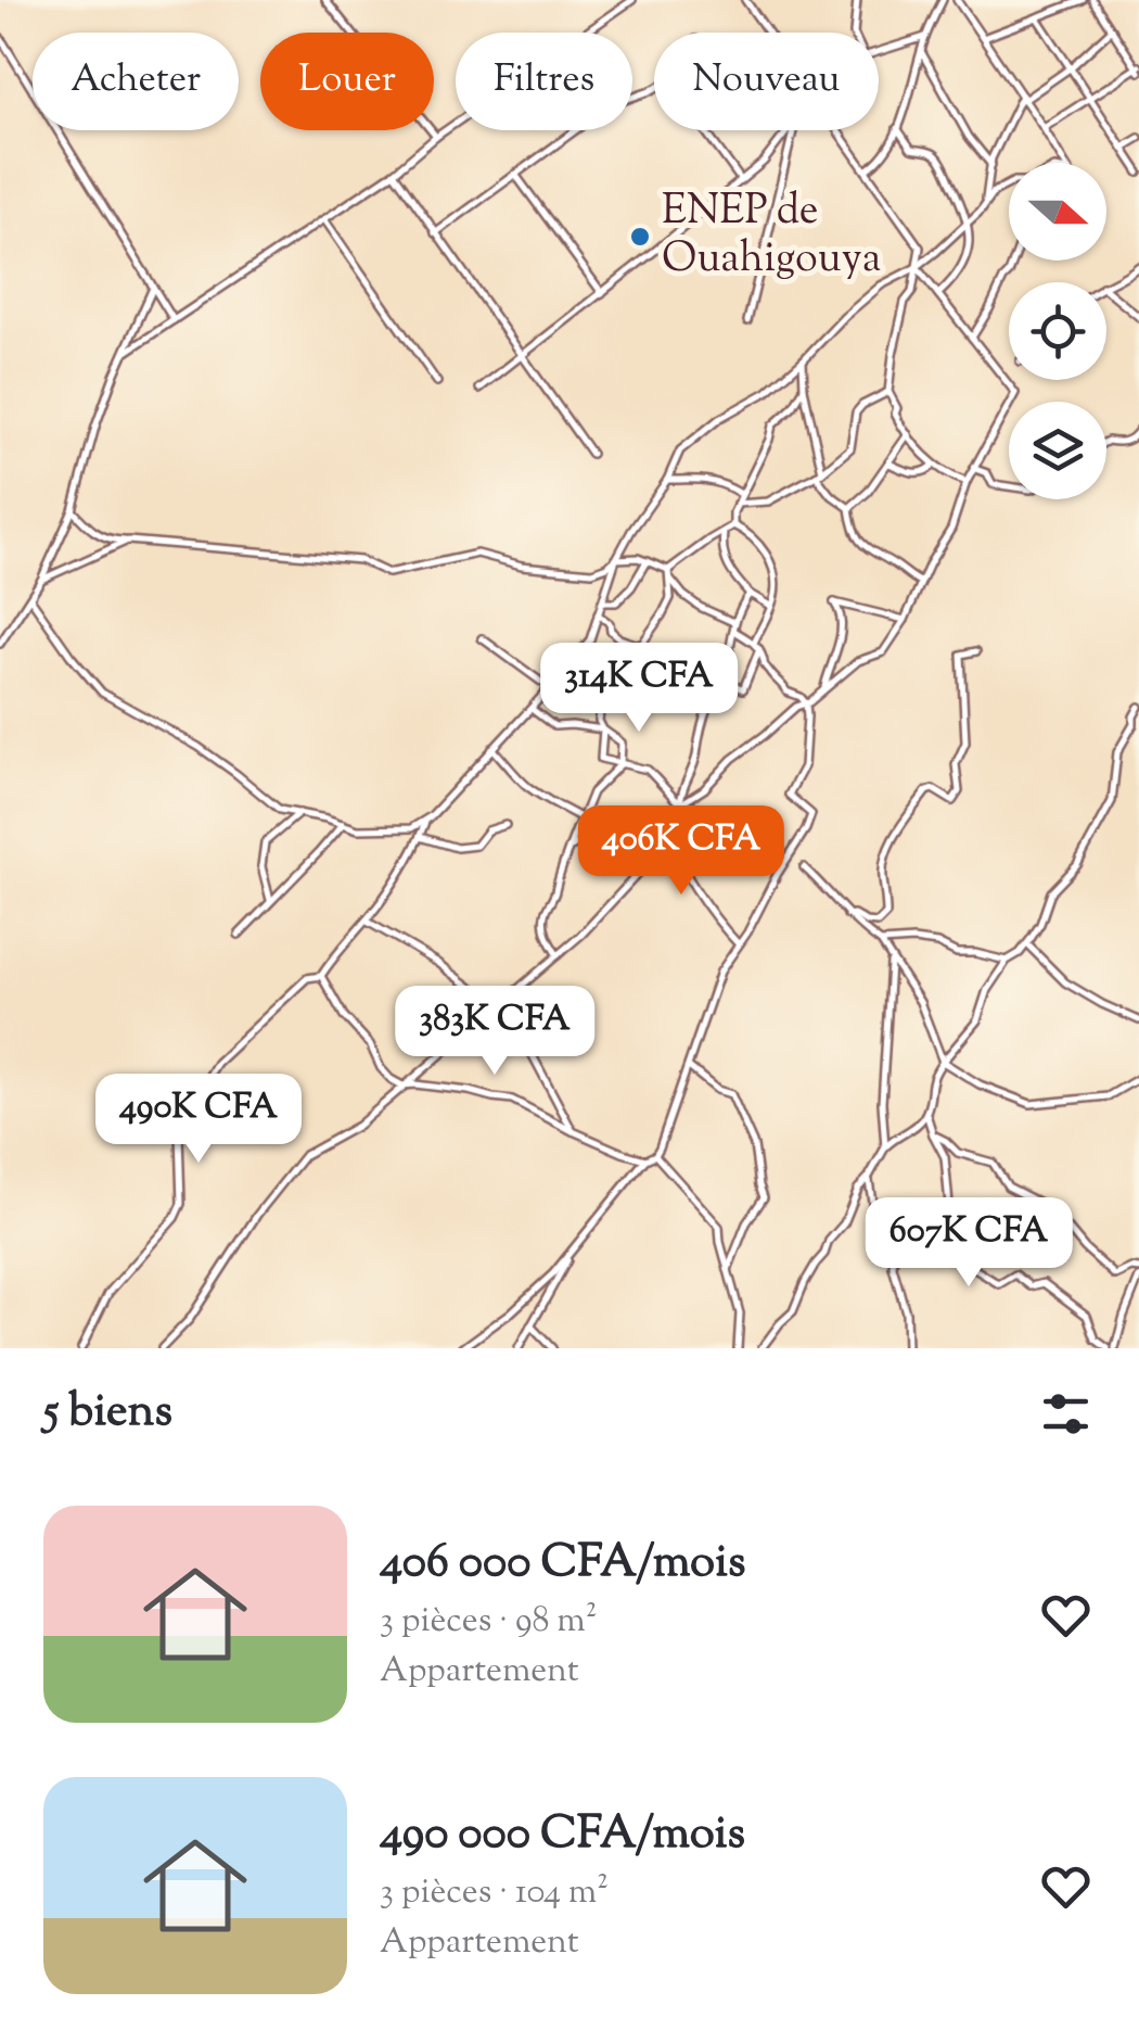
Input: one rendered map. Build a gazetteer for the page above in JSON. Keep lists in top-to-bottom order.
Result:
{
  "places": ["ENEP de Ouahigouya"],
  "north": "right",
  "page": {
    "chip": [
      "Acheter",
      "Louer",
      "Filtres",
      "Nouveau"
    ],
    "price": [
      "314K CFA",
      "406K CFA",
      "383K CFA",
      "490K CFA",
      "607K CFA"
    ],
    "heading": "5 biens",
    "list": [
      {
        "name": "406 000 CFA/mois",
        "note": "3 pièces · 98 m² · Appartement"
      },
      {
        "name": "490 000 CFA/mois",
        "note": "3 pièces · 104 m² · Appartement"
      }
    ]
  }
}
